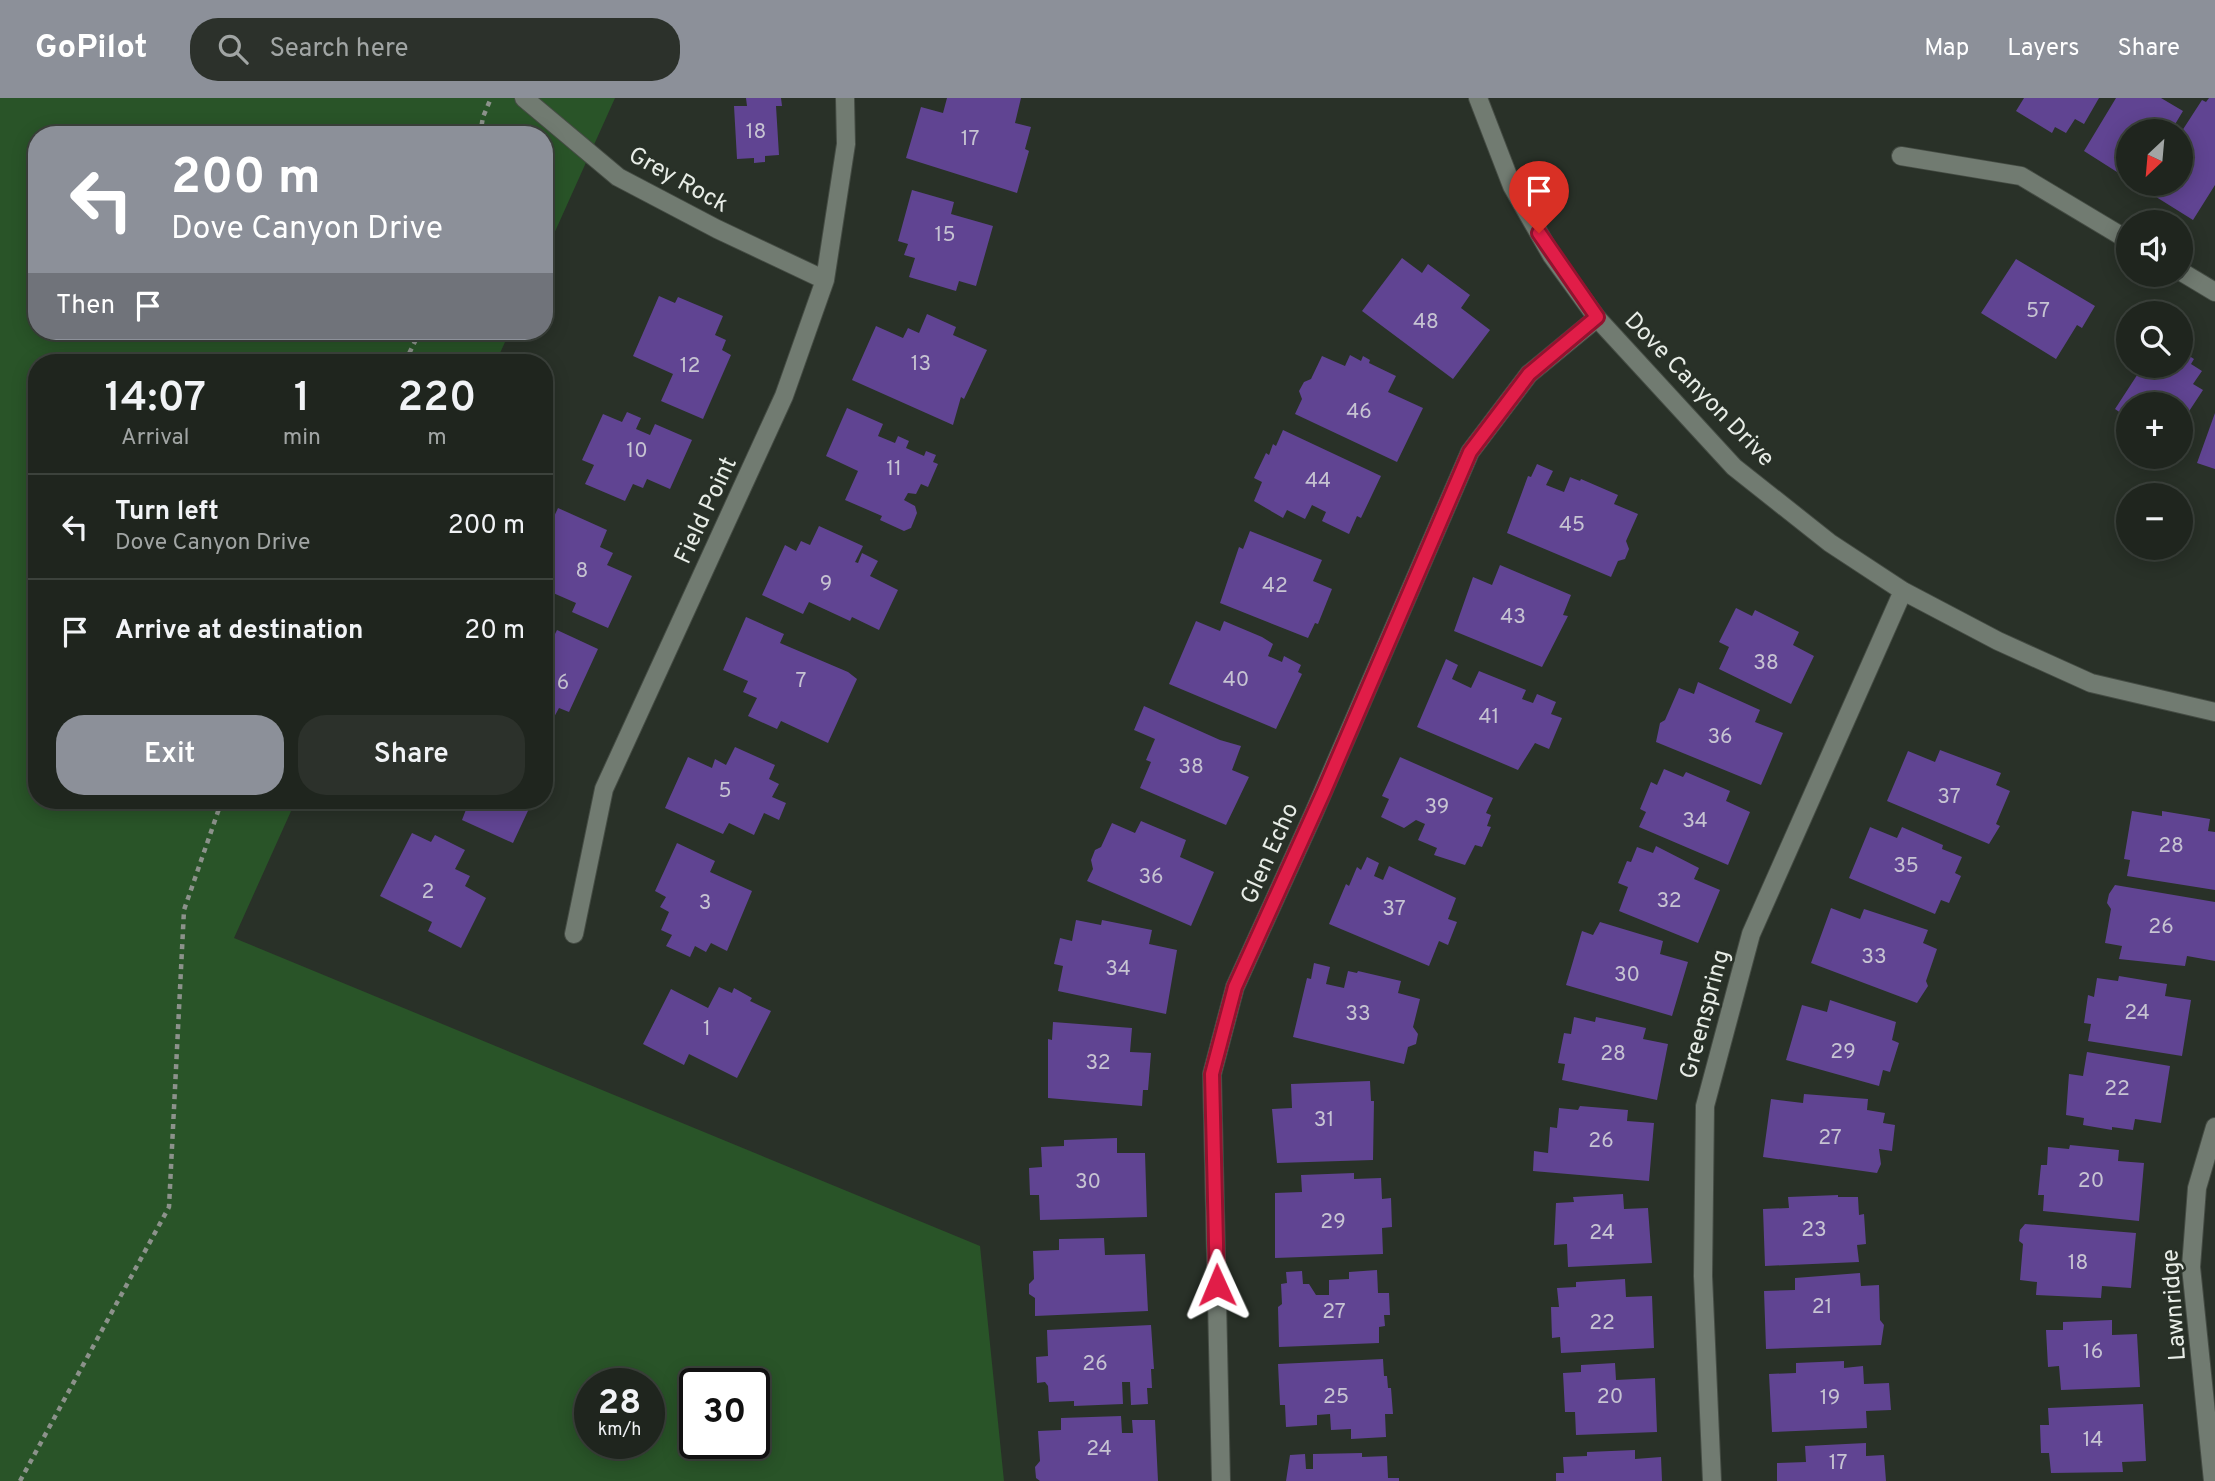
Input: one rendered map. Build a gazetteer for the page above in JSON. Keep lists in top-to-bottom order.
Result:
{
  "streets": {
    "street": [
      "Grey Rock",
      "Dove Canyon Drive",
      "Field Point",
      "Glen Echo",
      "Greenspring",
      "Lawnridge"
    ]
  },
  "crossings": [
    ["Grey Rock", "Field Point"],
    ["Dove Canyon Drive", "Glen Echo"],
    ["Dove Canyon Drive", "Greenspring"]
  ],
  "house_numbers": [
    "18",
    "17",
    "15",
    "57",
    "48",
    "13",
    "12",
    "46",
    "10",
    "11",
    "44",
    "45",
    "8",
    "9",
    "42",
    "43",
    "38",
    "40",
    "7",
    "6",
    "41",
    "36",
    "38",
    "5",
    "37",
    "39",
    "34",
    "28",
    "35",
    "36",
    "2",
    "32",
    "3",
    "37",
    "26",
    "33",
    "34",
    "30",
    "24",
    "33",
    "1",
    "29",
    "28",
    "32",
    "22",
    "31",
    "27",
    "26",
    "20",
    "30",
    "29",
    "23",
    "24",
    "18",
    "21",
    "27",
    "22",
    "16",
    "26",
    "25",
    "20",
    "19",
    "14",
    "24",
    "17"
  ],
  "north": "bottom left",
  "page": {
    "header": "GoPilot",
    "search": "Search here",
    "nav": ["Map", "Layers", "Share"],
    "map_buttons": ["+", "−"],
    "turn": ["200 m", "Dove Canyon Drive"],
    "then": "Then",
    "eta": [
      "14:07",
      "Arrival",
      "1",
      "min",
      "220",
      "m"
    ],
    "list": [
      {
        "name": "Turn left",
        "note": "Dove Canyon Drive",
        "value": "200 m"
      },
      {
        "name": "Arrive at destination",
        "value": "20 m"
      }
    ],
    "buttons": ["Exit", "Share"],
    "speed": "28 km/h",
    "limit": "30"
  }
}
